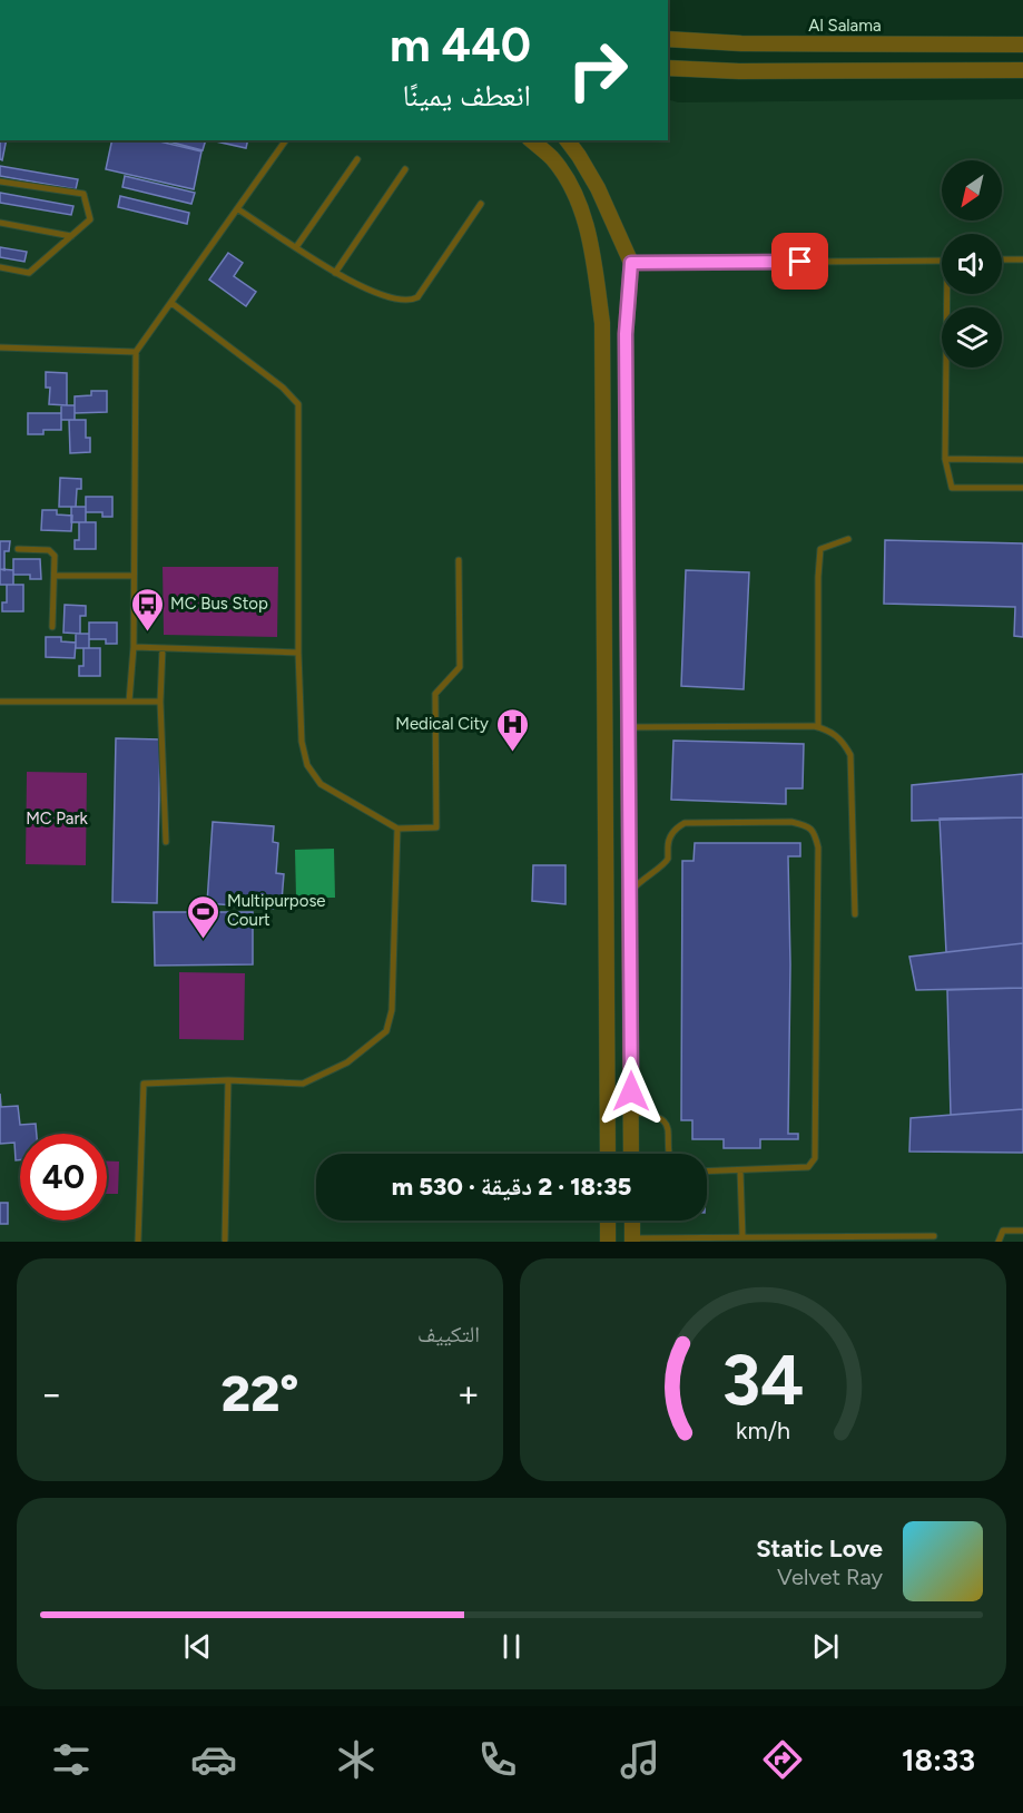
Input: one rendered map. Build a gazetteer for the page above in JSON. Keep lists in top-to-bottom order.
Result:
{
  "streets": {
    "street": ["Al Salama"]
  },
  "parks": ["MC Park"],
  "places": {
    "bus stop": ["MC Bus Stop"],
    "hospital": ["Medical City"],
    "sports": ["Multipurpose Court"]
  },
  "north": "bottom left",
  "page": {
    "turn": ["440 m", "انعطف يمينًا"],
    "limit": "40",
    "trip": "18:35 · 2 دقيقة · 530 m",
    "tile": "التكييف",
    "heat": ["−", "22°", "+"],
    "song": ["Static Love", "Velvet Ray"],
    "tabs": "18:33",
    "gauge": ["34", "km/h"]
  }
}
